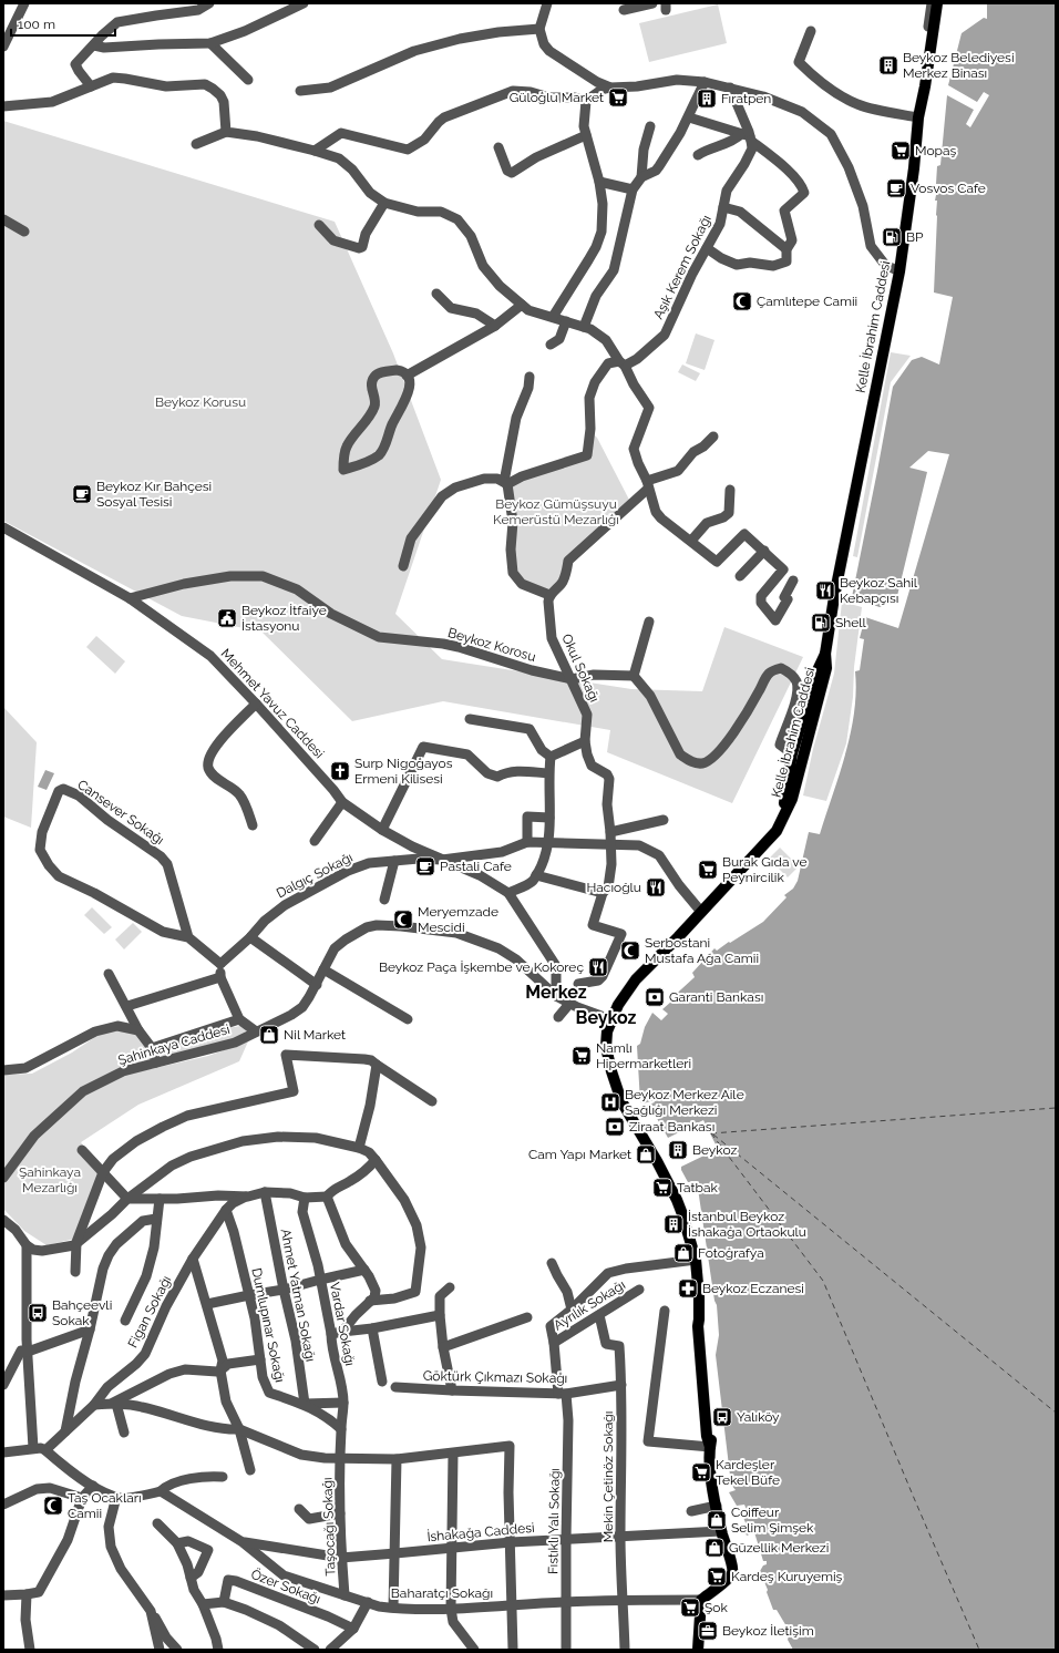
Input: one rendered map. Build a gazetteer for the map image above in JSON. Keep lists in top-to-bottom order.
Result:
{
  "streets": {
    "main road": ["Kelle İbrahim Caddesi"],
    "street": [
      "Aşık Kerem Sokağı",
      "Beykoz Korosu",
      "Okul Sokağı",
      "Mehmet Yavuz Caddesi",
      "Cansever Sokağı",
      "Dalgıç Sokağı",
      "Şahinkaya Caddesi",
      "Ahmet Yatman Sokağı",
      "Ayrılık Sokağı",
      "Figan Sokağı",
      "Vardar Sokağı",
      "Dumlupınar Sokağı",
      "Göktürk Çıkmazı Sokağı",
      "Mekin Çetinöz Sokağı",
      "Fıstıklı Yalı Sokağı",
      "Taşocağı Sokağı",
      "İshakağa Caddesi",
      "Özer Sokağı",
      "Baharatçı Sokağı"
    ]
  },
  "crossings": [
    ["Kelle İbrahim Caddesi", "Şahinkaya Caddesi"],
    ["Kelle İbrahim Caddesi", "İshakağa Caddesi"],
    ["Kelle İbrahim Caddesi", "Baharatçı Sokağı"],
    ["Beykoz Korosu", "Okul Sokağı"],
    ["Beykoz Korosu", "Mehmet Yavuz Caddesi"],
    ["Mehmet Yavuz Caddesi", "Dalgıç Sokağı"],
    ["Mehmet Yavuz Caddesi", "Şahinkaya Caddesi"],
    ["Cansever Sokağı", "Dalgıç Sokağı"],
    ["Ahmet Yatman Sokağı", "Dumlupınar Sokağı"],
    ["Ayrılık Sokağı", "Mekin Çetinöz Sokağı"],
    ["Ayrılık Sokağı", "Fıstıklı Yalı Sokağı"],
    ["Figan Sokağı", "Dumlupınar Sokağı"],
    ["Vardar Sokağı", "Dumlupınar Sokağı"],
    ["Vardar Sokağı", "Taşocağı Sokağı"],
    ["Göktürk Çıkmazı Sokağı", "Mekin Çetinöz Sokağı"],
    ["Göktürk Çıkmazı Sokağı", "Fıstıklı Yalı Sokağı"],
    ["Mekin Çetinöz Sokağı", "İshakağa Caddesi"],
    ["Mekin Çetinöz Sokağı", "Baharatçı Sokağı"],
    ["Fıstıklı Yalı Sokağı", "İshakağa Caddesi"],
    ["Fıstıklı Yalı Sokağı", "Baharatçı Sokağı"],
    ["Taşocağı Sokağı", "İshakağa Caddesi"],
    ["Taşocağı Sokağı", "Baharatçı Sokağı"],
    ["İshakağa Caddesi", "Baharatçı Sokağı"]
  ],
  "districts": ["Merkez", "Beykoz"],
  "parks": ["Beykoz Korusu", "Beykoz Gümüşsuyu Kemerüstü Mezarlığı", "Şahinkaya Mezarlığı"],
  "places": {
    "building": [
      "Beykoz Belediyesi Merkez Binası",
      "Fıratpen",
      "Beykoz",
      "İstanbul Beykoz İshakağa Ortaokulu"
    ],
    "supermarket": [
      "Güloğlu Market",
      "Mopaş",
      "Burak Gıda ve Peynircilik",
      "Namlı Hipermarketleri",
      "Tatbak",
      "Kardeşler Tekel Büfe",
      "Kardeş Kuruyemiş",
      "Şok"
    ],
    "cafe": ["Vosvos Cafe", "Beykoz Kır Bahçesi Sosyal Tesisi", "Pastali Cafe"],
    "fuel station": ["BP", "Shell"],
    "mosque": [
      "Çamlıtepe Camii",
      "Meryemzade Mescidi",
      "Serbostani Mustafa Ağa Camii",
      "Taş Ocakları Camii"
    ],
    "restaurant": ["Beykoz Sahil Kebapçısı", "Hacıoğlu", "Beykoz Paça İşkembe ve Kokoreç"],
    "public building": ["Beykoz İtfaiye İstasyonu"],
    "church": ["Surp Nigoğayos Ermeni Kilisesi"],
    "bank": ["Garanti Bankası", "Ziraat Bankası"],
    "shop": [
      "Nil Market",
      "Cam Yapı Market",
      "Fotoğrafya",
      "Coiffeur Selim Şimşek",
      "Güzellik Merkezi"
    ],
    "hospital": ["Beykoz Merkez Aile Sağlığı Merkezi"],
    "pharmacy": ["Beykoz Eczanesi"],
    "bus stop": ["Bahçeevli Sokak", "Yalıköy"],
    "office": ["Beykoz İletişim"]
  },
  "scale_bar": "100 m"
}
